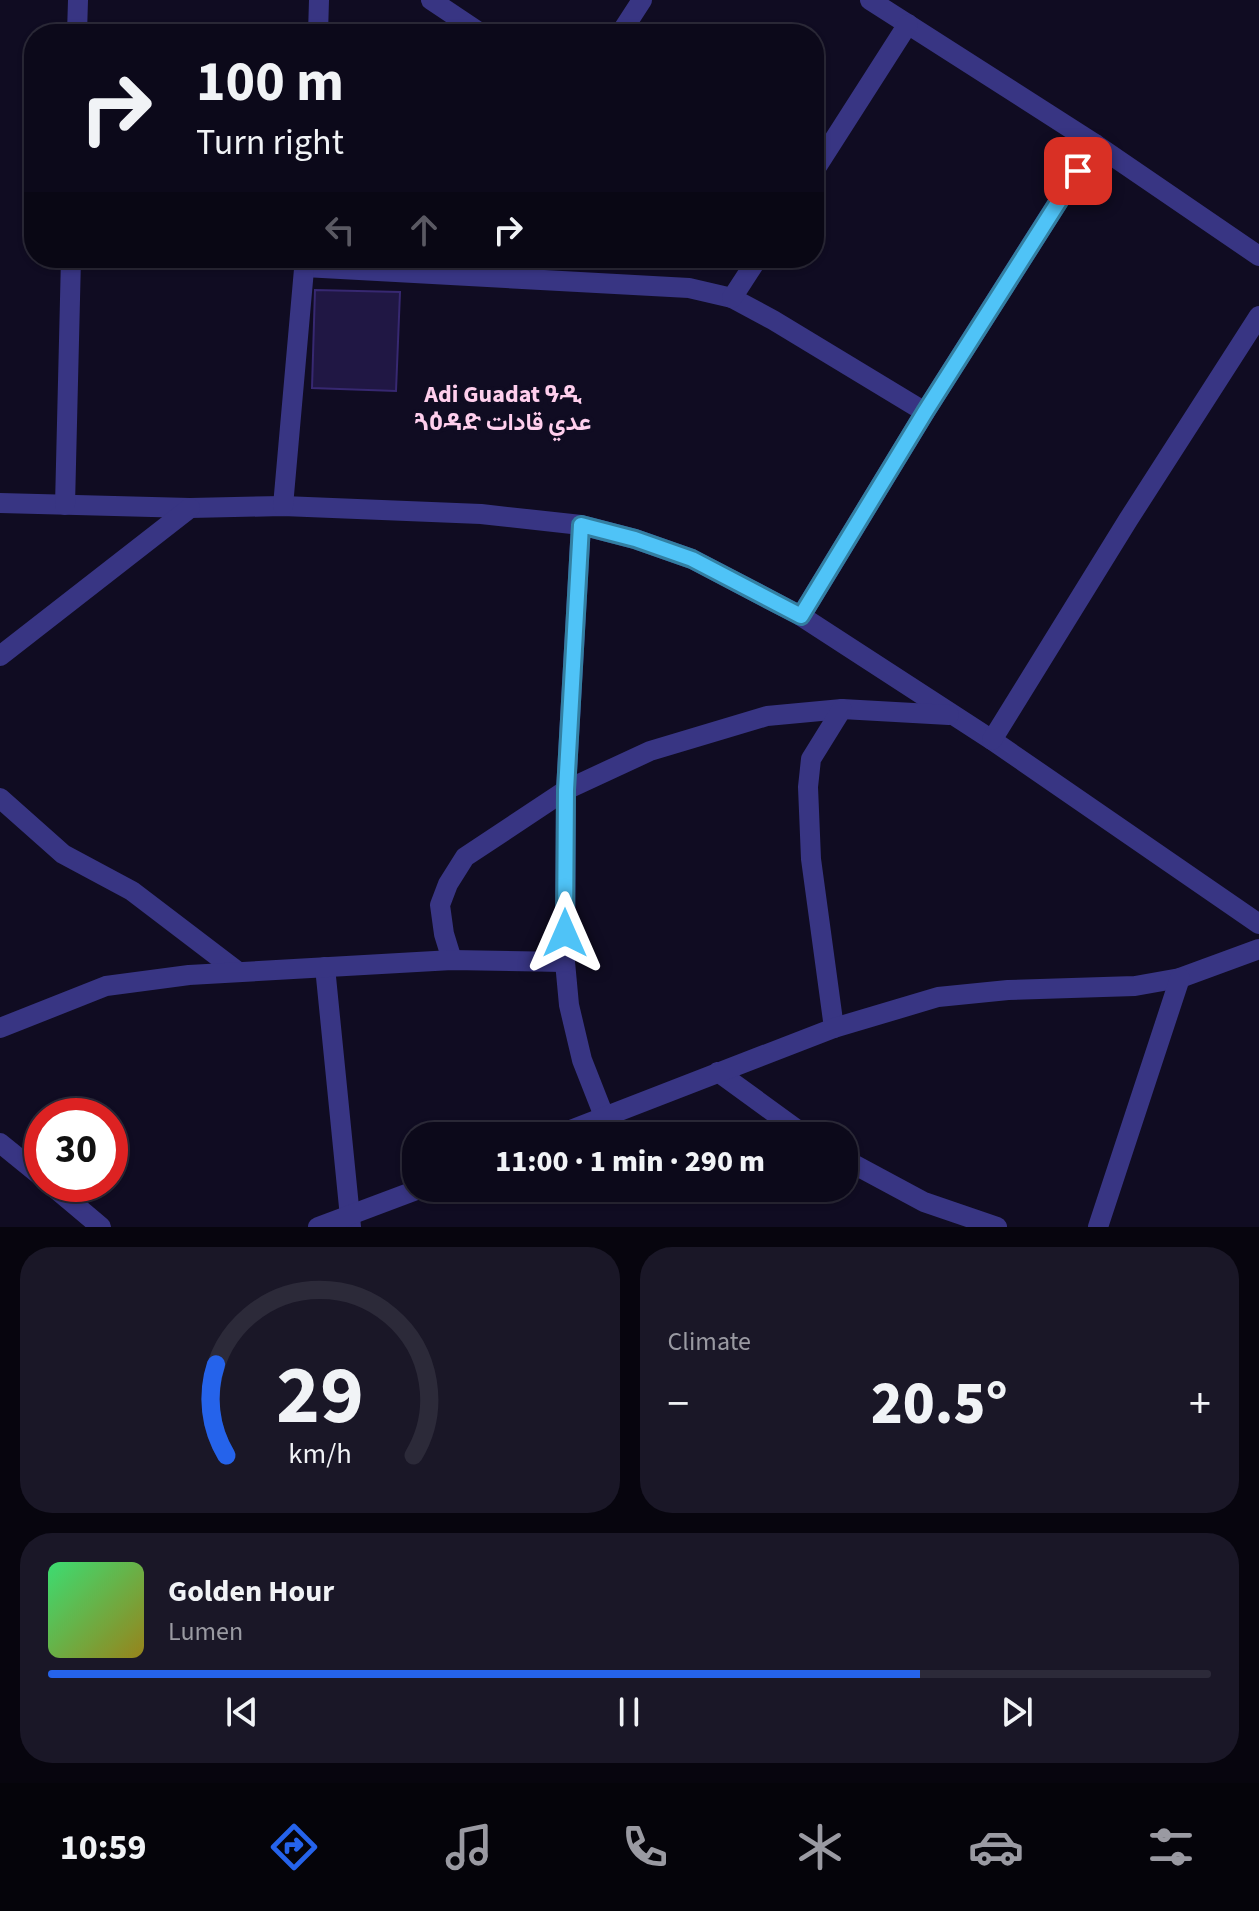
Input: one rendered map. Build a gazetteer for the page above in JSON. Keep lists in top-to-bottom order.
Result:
{
  "districts": ["Adi Guadat ዓዲ ጓዕዳድ عدي قادات"],
  "page": {
    "turn": ["100 m", "Turn right"],
    "limit": "30",
    "trip": "11:00 · 1 min · 290 m",
    "tile": "Climate",
    "heat": ["−", "20.5°", "+"],
    "song": ["Golden Hour", "Lumen"],
    "tabs": "10:59",
    "gauge": ["29", "km/h"]
  }
}
